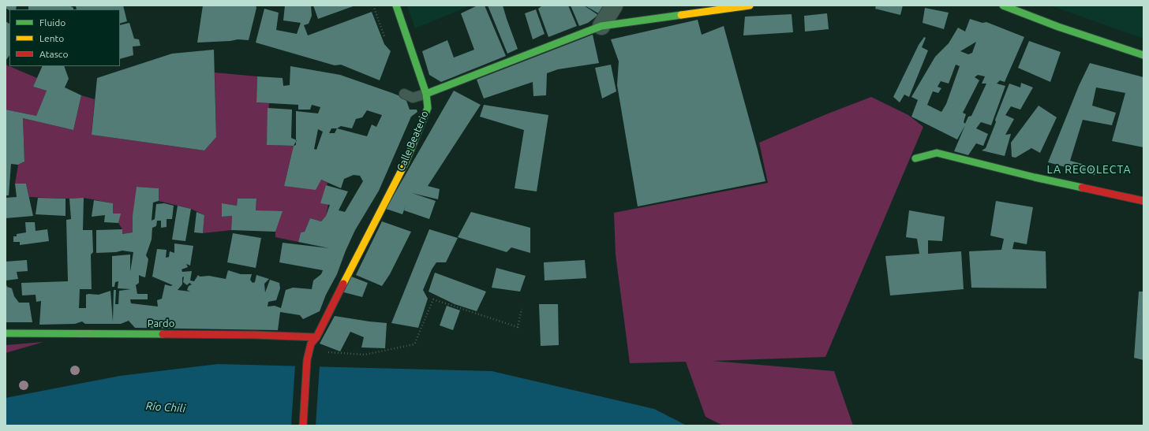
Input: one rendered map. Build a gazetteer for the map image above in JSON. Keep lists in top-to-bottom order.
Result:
{
  "streets": {
    "street": ["Calle Beaterio", "Pardo"]
  },
  "crossings": [
    ["Calle Beaterio", "Pardo"]
  ],
  "districts": ["LA RECOLECTA"],
  "water": ["Río Chili"],
  "legend": ["Fluido", "Lento", "Atasco"]
}
